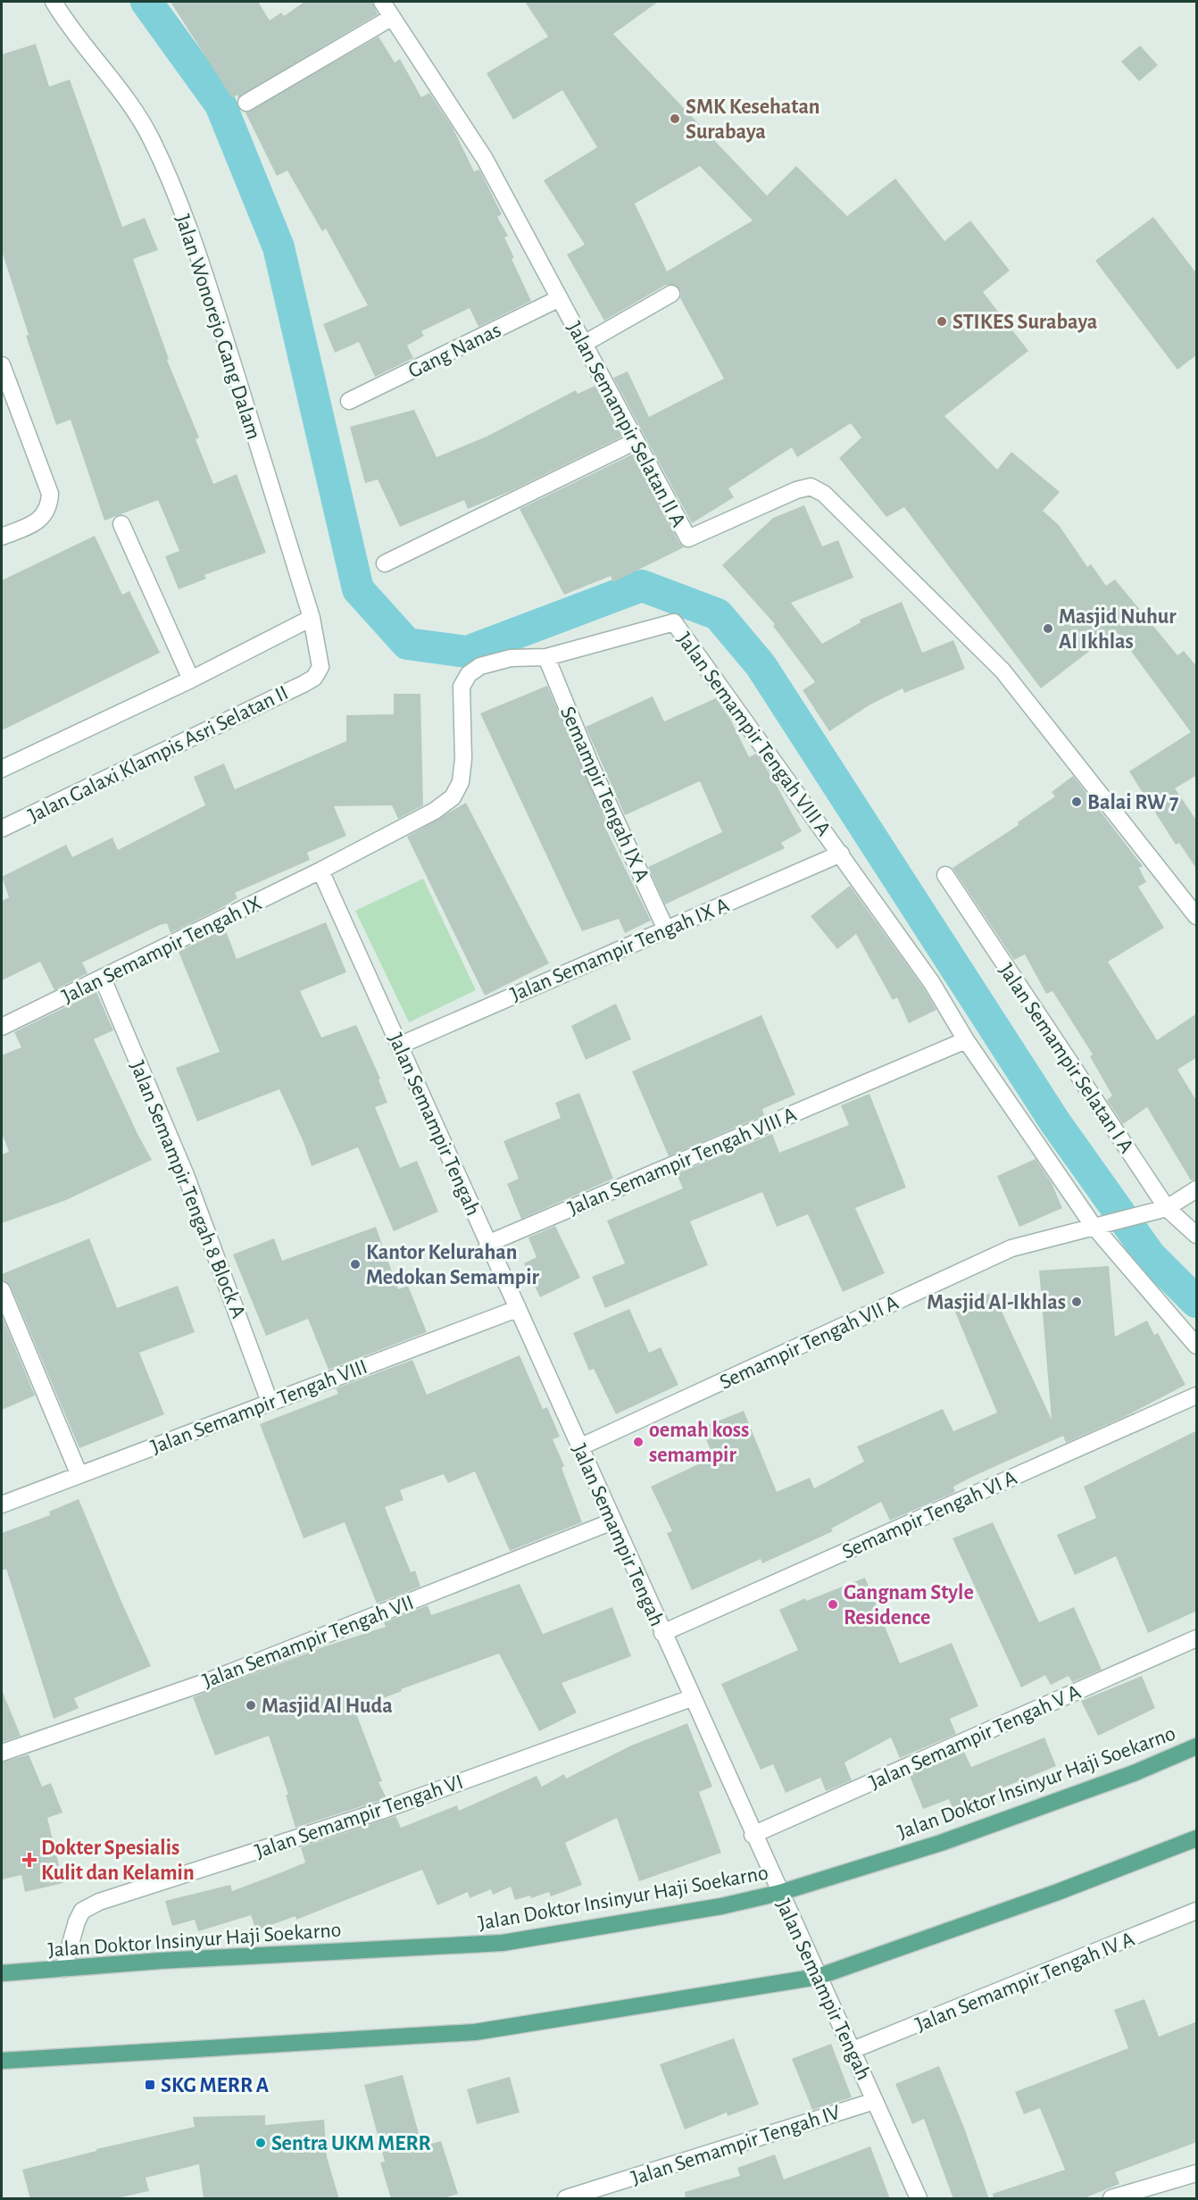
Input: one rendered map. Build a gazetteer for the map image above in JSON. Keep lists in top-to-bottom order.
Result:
{
  "streets": {
    "main road": ["Jalan Doktor Insinyur Haji Soekarno"],
    "street": [
      "Jalan Wonorejo Gang Dalam",
      "Gang Nanas",
      "Jalan Semampir Selatan II A",
      "Jalan Semampir Tengah VIII A",
      "Jalan Galaxi Klampis Asri Selatan II",
      "Semampir Tengah IX A",
      "Jalan Semampir Tengah IX",
      "Jalan Semampir Tengah IX A",
      "Jalan Semampir Selatan I A",
      "Jalan Semampir Tengah",
      "Jalan Semampir Tengah 8 Block A",
      "Semampir Tengah VII A",
      "Jalan Semampir Tengah VIII",
      "Semampir Tengah VI A",
      "Jalan Semampir Tengah VII",
      "Jalan Semampir Tengah V A",
      "Jalan Semampir Tengah VI",
      "Jalan Semampir Tengah IV A",
      "Jalan Semampir Tengah IV"
    ]
  },
  "crossings": [
    ["Jalan Wonorejo Gang Dalam", "Jalan Galaxi Klampis Asri Selatan II"],
    ["Gang Nanas", "Jalan Semampir Selatan II A"],
    ["Jalan Semampir Tengah VIII A", "Semampir Tengah IX A"],
    ["Jalan Semampir Tengah VIII A", "Jalan Semampir Tengah IX"],
    ["Jalan Semampir Tengah VIII A", "Jalan Semampir Tengah IX A"],
    ["Jalan Semampir Tengah VIII A", "Jalan Semampir Tengah"],
    ["Jalan Semampir Tengah VIII A", "Semampir Tengah VII A"],
    ["Semampir Tengah IX A", "Jalan Semampir Tengah IX A"],
    ["Jalan Semampir Tengah IX", "Jalan Semampir Tengah"],
    ["Jalan Semampir Tengah IX", "Jalan Semampir Tengah 8 Block A"],
    ["Jalan Semampir Tengah IX A", "Jalan Semampir Tengah"],
    ["Jalan Semampir Selatan I A", "Semampir Tengah VII A"],
    ["Jalan Semampir Tengah", "Semampir Tengah VII A"],
    ["Jalan Semampir Tengah", "Jalan Semampir Tengah VIII"],
    ["Jalan Semampir Tengah", "Semampir Tengah VI A"],
    ["Jalan Semampir Tengah", "Jalan Semampir Tengah VII"],
    ["Jalan Semampir Tengah", "Jalan Semampir Tengah V A"],
    ["Jalan Semampir Tengah", "Jalan Doktor Insinyur Haji Soekarno"],
    ["Jalan Semampir Tengah", "Jalan Semampir Tengah VI"],
    ["Jalan Semampir Tengah", "Jalan Semampir Tengah IV A"],
    ["Jalan Semampir Tengah", "Jalan Semampir Tengah IV"],
    ["Jalan Semampir Tengah 8 Block A", "Jalan Semampir Tengah VIII"],
    ["Jalan Doktor Insinyur Haji Soekarno", "Jalan Semampir Tengah VI"]
  ],
  "places": {
    "other": [
      "SMK Kesehatan Surabaya",
      "STIKES Surabaya",
      "Masjid Nuhur Al Ikhlas",
      "Balai RW 7",
      "Kantor Kelurahan Medokan Semampir",
      "Masjid Al-Ikhlas",
      "oemah koss semampir",
      "Gangnam Style Residence",
      "Masjid Al Huda",
      "Sentra UKM MERR"
    ],
    "health": ["Dokter Spesialis Kulit dan Kelamin"],
    "transit": ["SKG MERR A"]
  }
}
